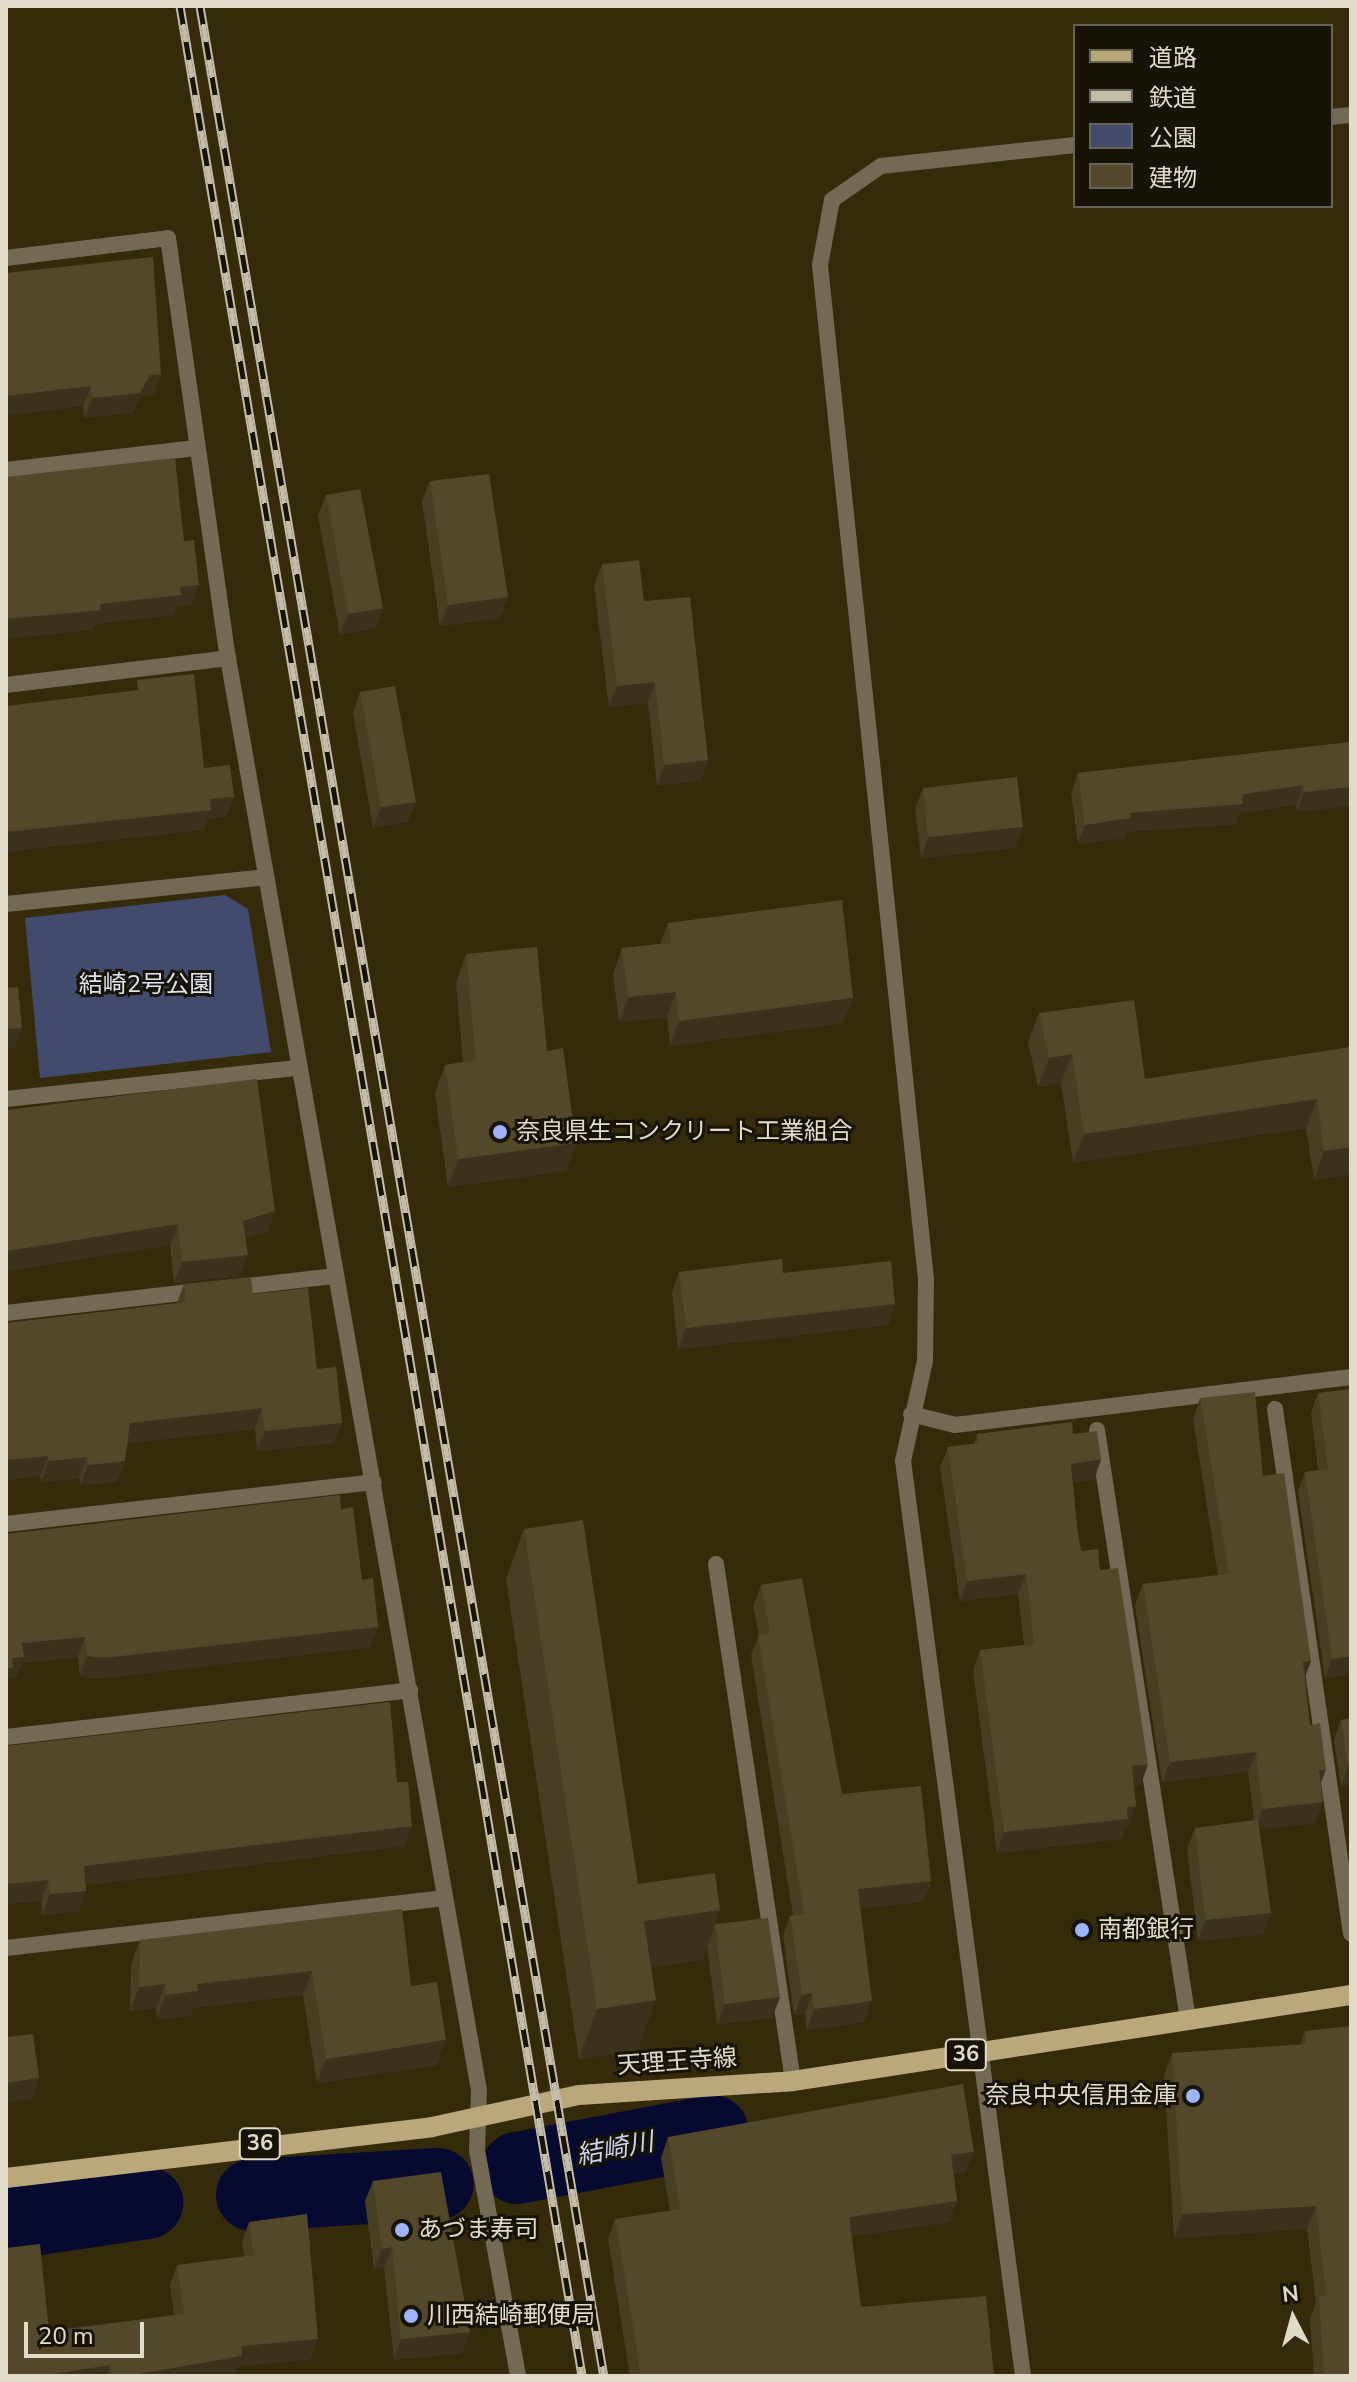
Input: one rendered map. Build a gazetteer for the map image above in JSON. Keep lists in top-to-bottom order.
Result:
{
  "streets": {
    "main road": ["36", "天理王寺線"]
  },
  "water": ["結崎川"],
  "parks": ["結崎2号公園"],
  "places": [
    "奈良県生コンクリート工業組合",
    "南都銀行",
    "奈良中央信用金庫",
    "あづま寿司",
    "川西結崎郵便局"
  ],
  "legend": [
    "道路",
    "鉄道",
    "公園",
    "建物"
  ],
  "scale_bar": "20 m",
  "north": "top"
}
